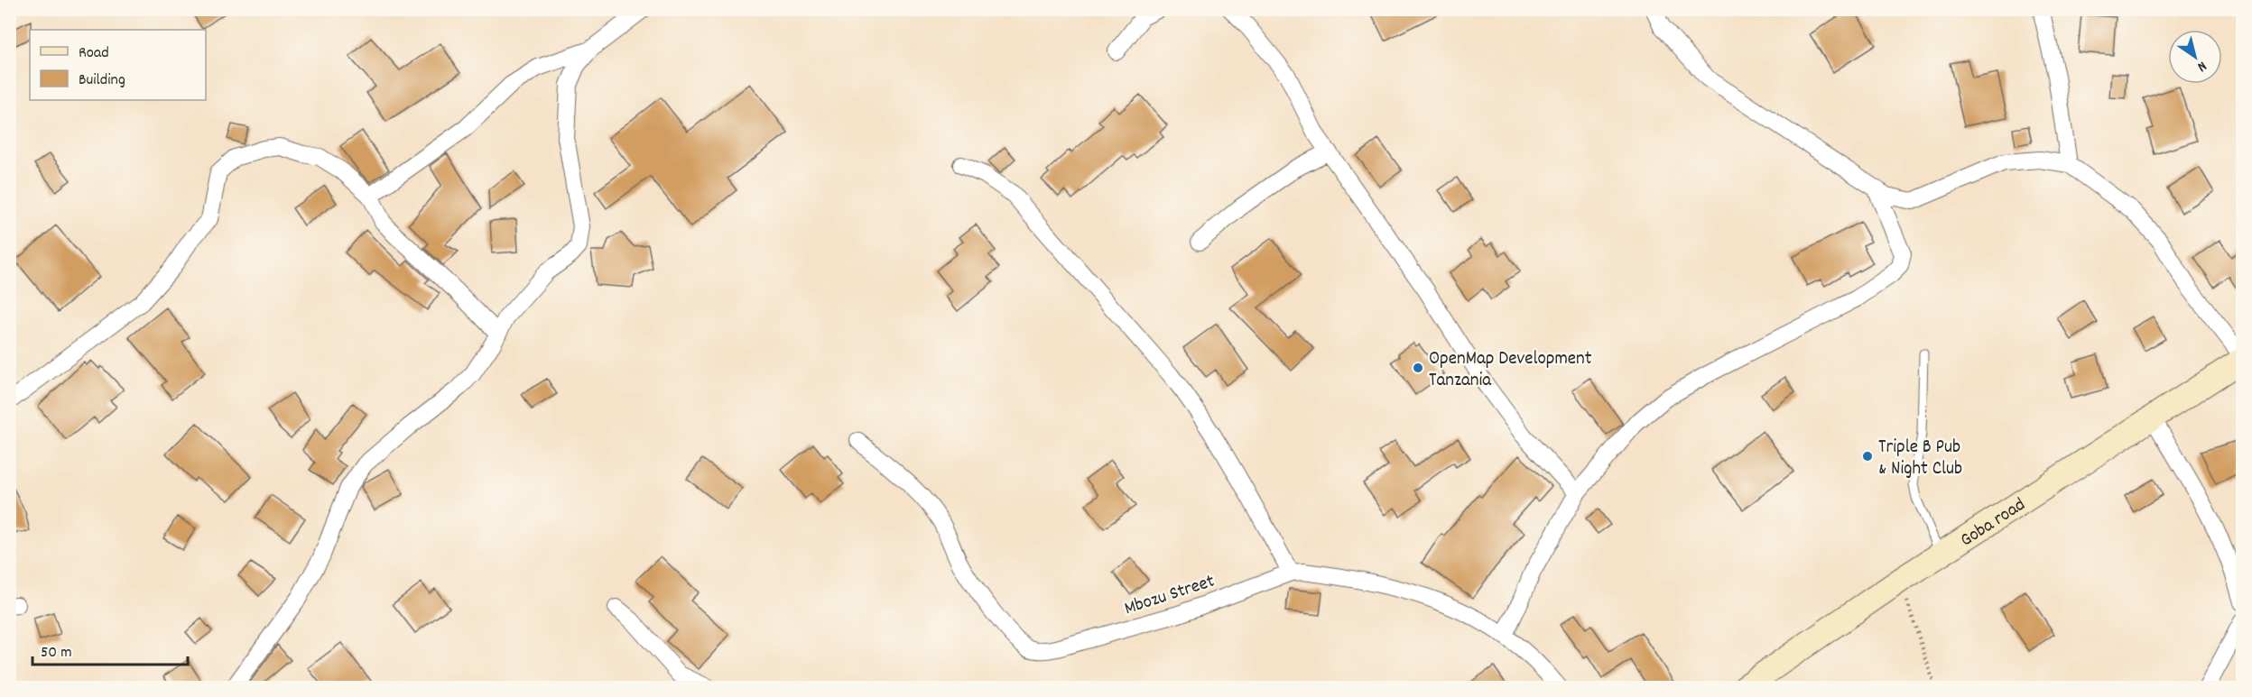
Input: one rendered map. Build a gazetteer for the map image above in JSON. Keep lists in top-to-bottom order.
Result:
{
  "streets": {
    "street": ["Goba road", "Mbozu Street"]
  },
  "places": ["OpenMap Development Tanzania", "Triple B Pub & Night Club"],
  "legend": ["Road", "Building"],
  "scale_bar": "50 m",
  "north": "bottom right"
}
